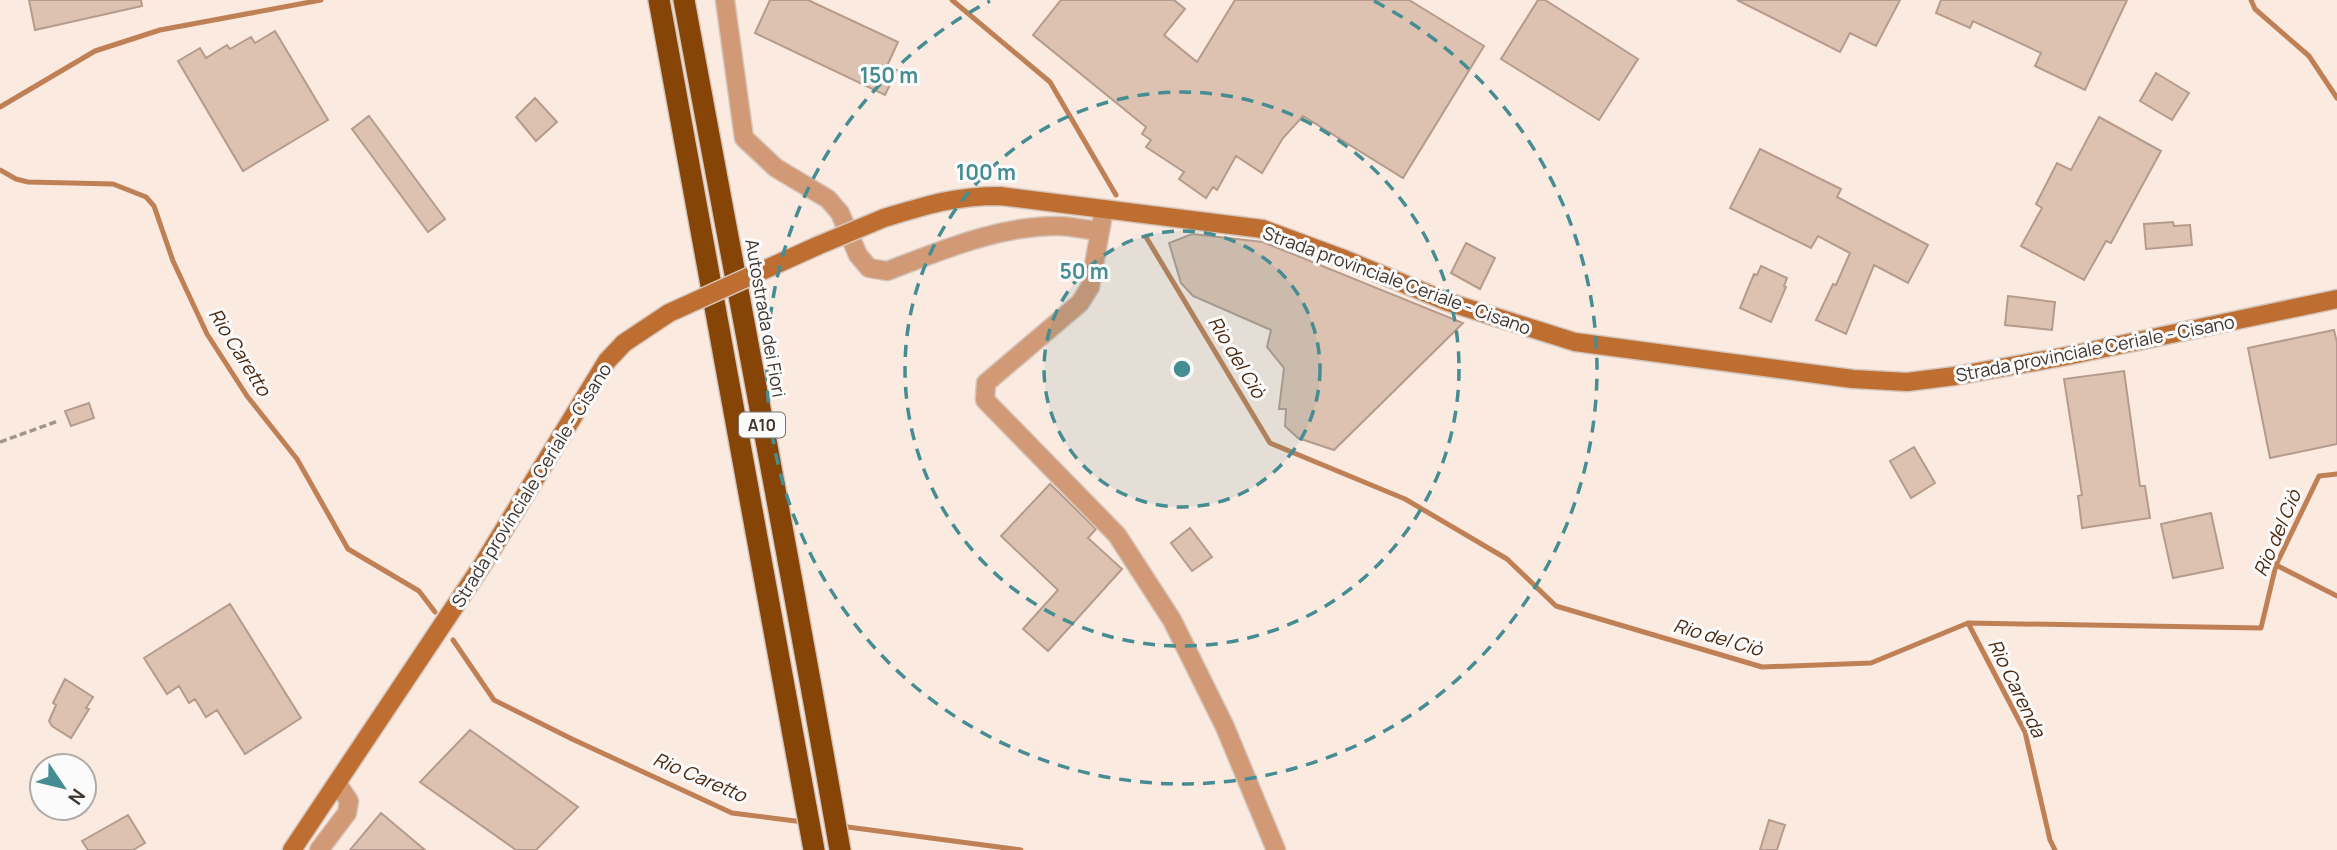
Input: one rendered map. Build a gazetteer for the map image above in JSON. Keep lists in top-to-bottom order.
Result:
{
  "streets": {
    "highway": ["Autostrada dei Fiori", "A10"],
    "main road": ["Strada provinciale Ceriale - Cisano"]
  },
  "water": ["Rio Caretto", "Rio del Ciò", "Rio Carenda"],
  "north": "bottom right",
  "rings": ["150 m", "100 m", "50 m"]
}
